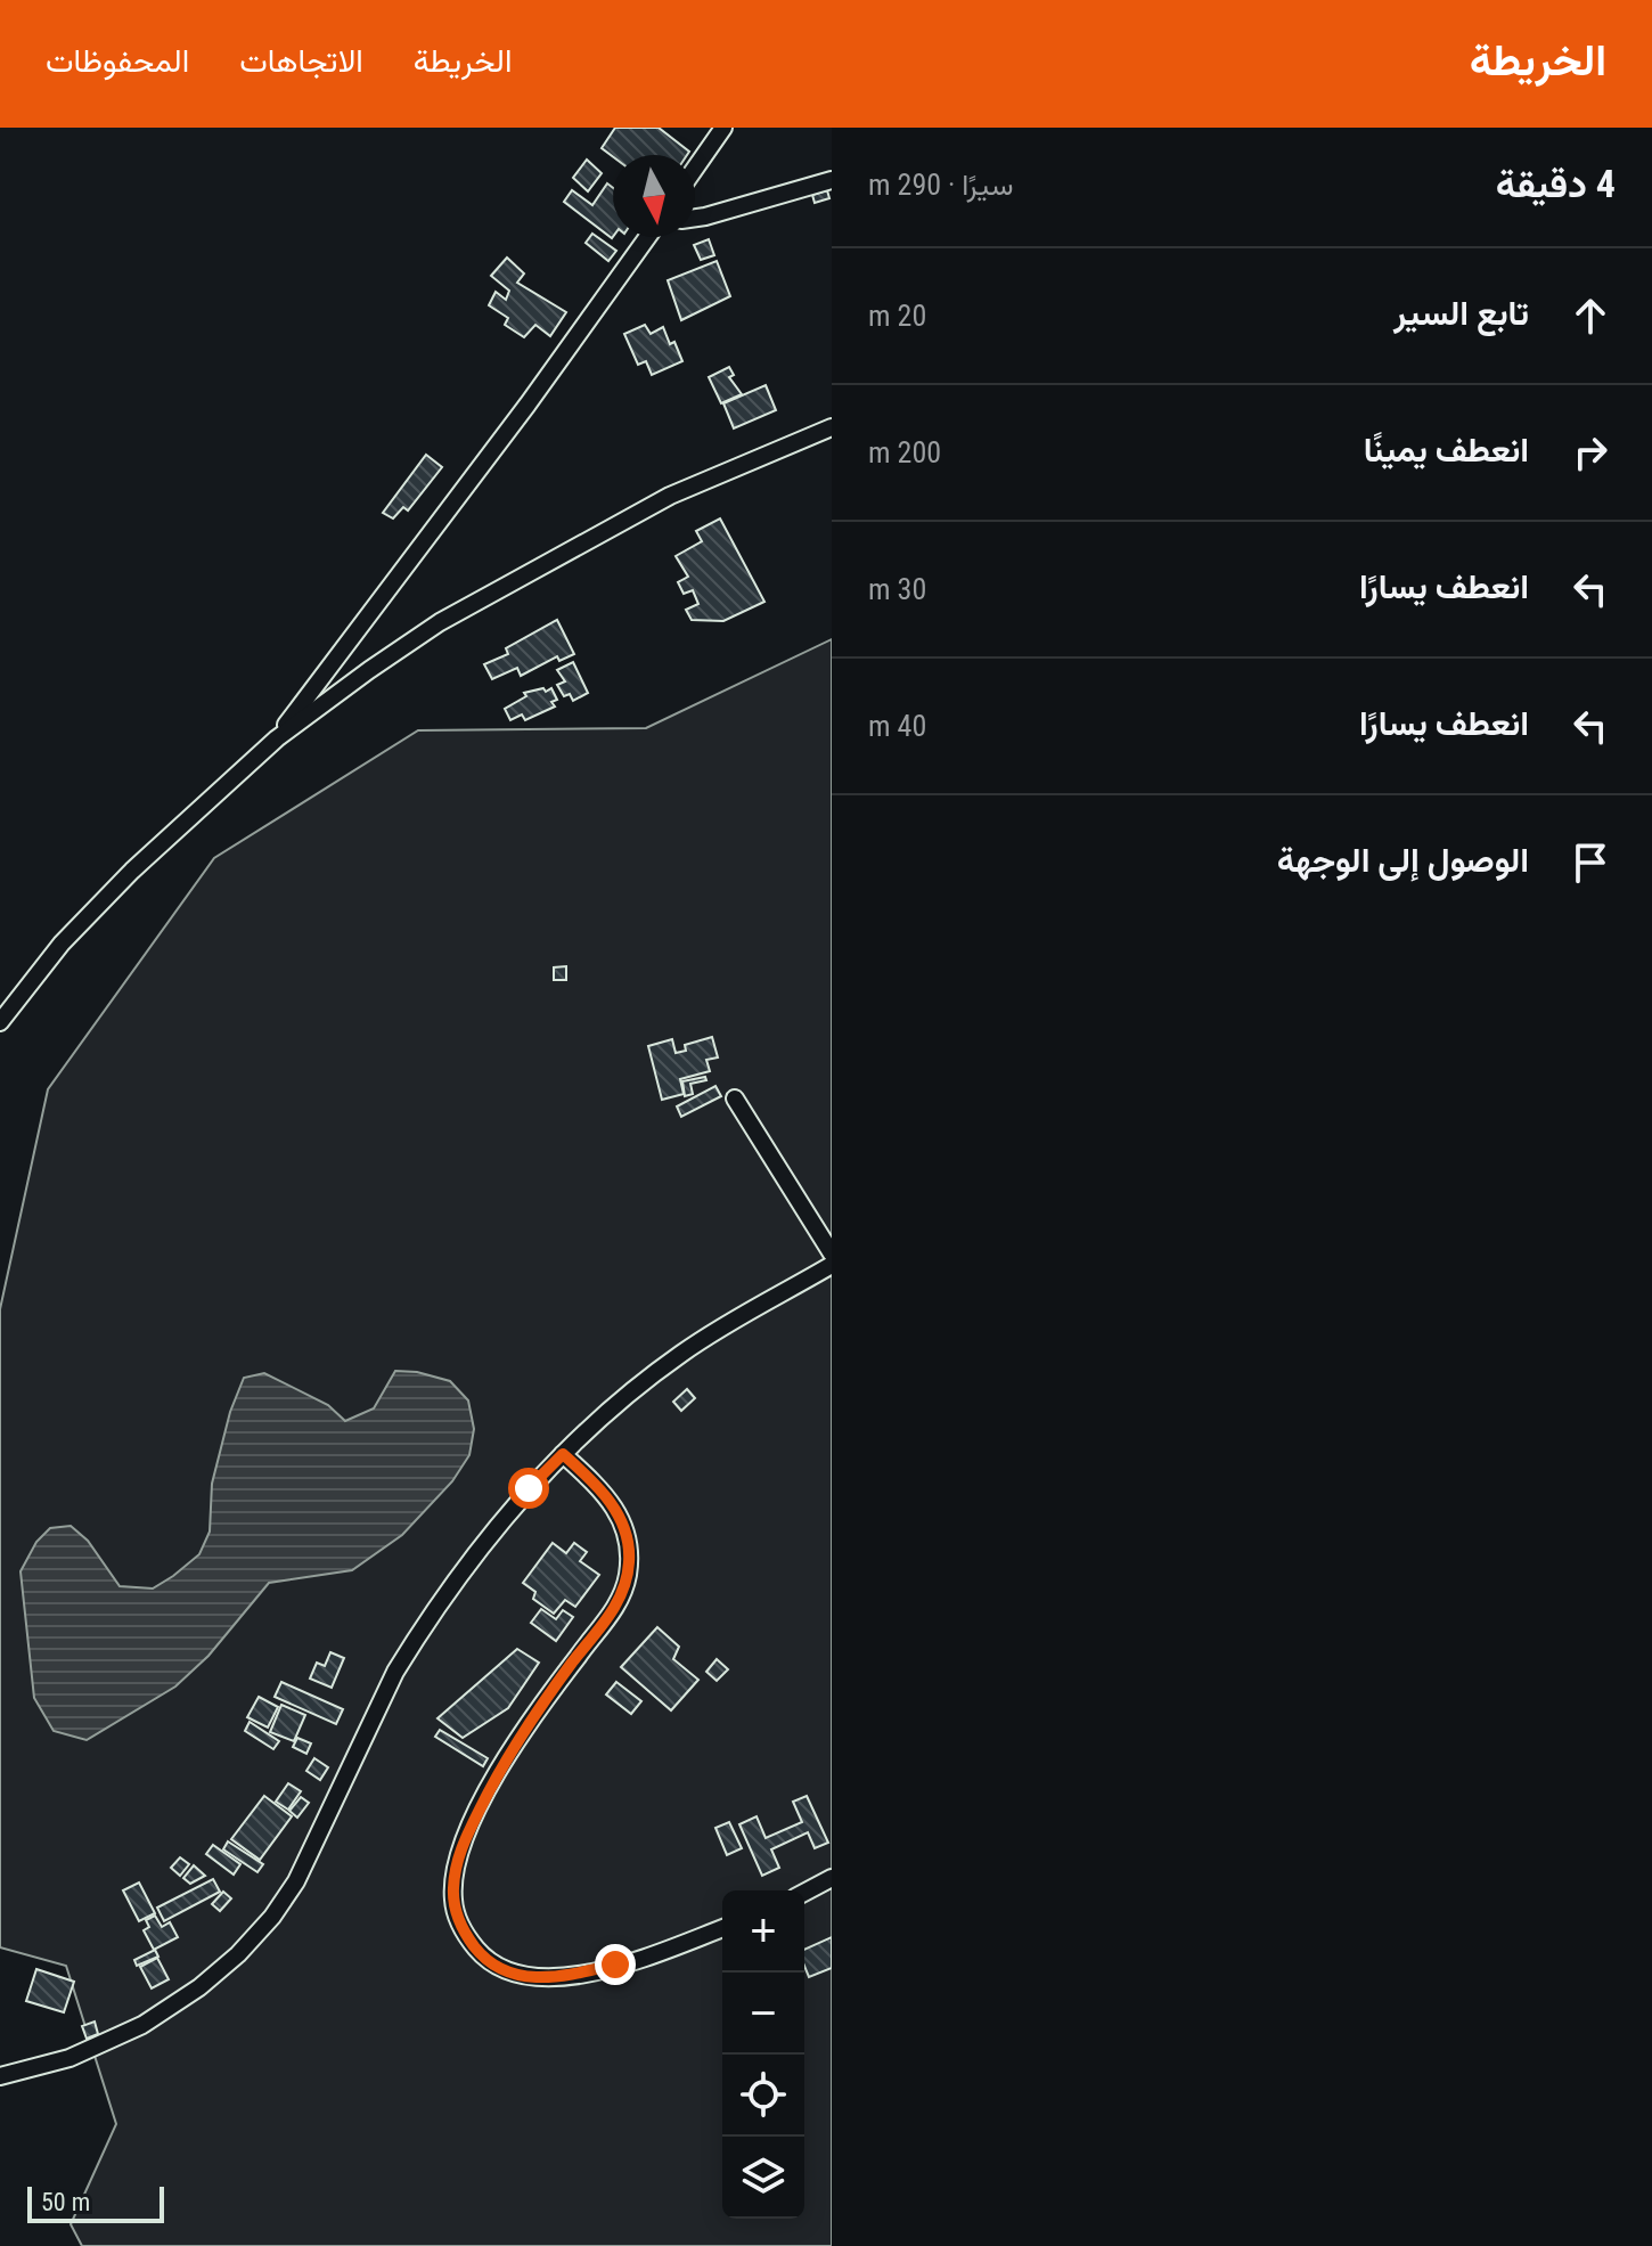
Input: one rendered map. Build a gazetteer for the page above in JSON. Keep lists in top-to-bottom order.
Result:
{
  "scale_bar": "50 m",
  "north": "bottom",
  "page": {
    "header": "الخريطة",
    "nav": ["الخريطة", "الاتجاهات", "المحفوظات"],
    "heading": ["4 دقيقة", "سيرًا · 290 m"],
    "list": [
      ["تابع السير", "20 m"],
      ["انعطف يمينًا", "200 m"],
      ["انعطف يسارًا", "30 m"],
      ["انعطف يسارًا", "40 m"],
      "الوصول إلى الوجهة"
    ],
    "map_buttons": ["+", "−"],
    "scale": "50 m"
  }
}
